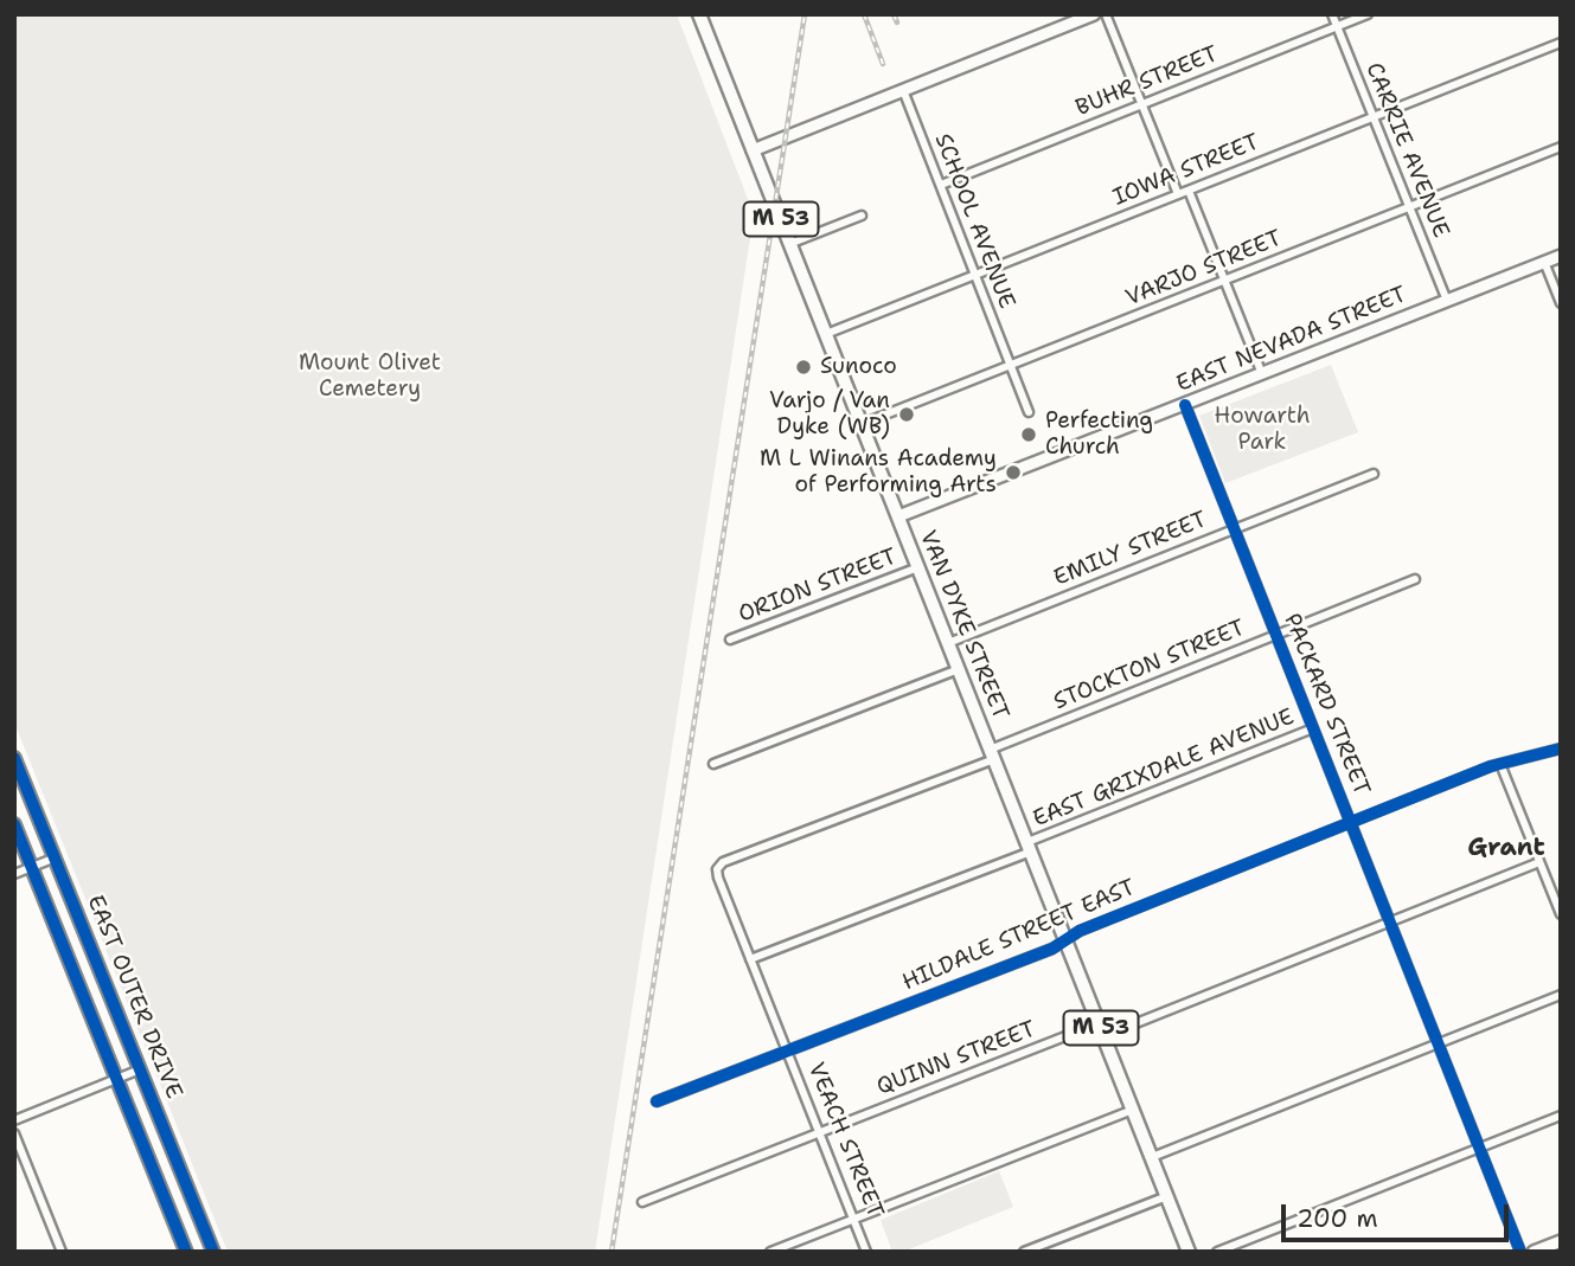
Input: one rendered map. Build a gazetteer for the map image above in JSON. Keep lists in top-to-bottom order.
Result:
{
  "streets": {
    "main road": [
      "M 53",
      "EAST NEVADA STREET",
      "VAN DYKE STREET",
      "EAST OUTER DRIVE"
    ],
    "street": [
      "BUHR STREET",
      "CARRIE AVENUE",
      "IOWA STREET",
      "SCHOOL AVENUE",
      "VARJO STREET",
      "EMILY STREET",
      "ORION STREET",
      "STOCKTON STREET",
      "PACKARD STREET",
      "EAST GRIXDALE AVENUE",
      "HILDALE STREET EAST",
      "QUINN STREET",
      "VEACH STREET"
    ]
  },
  "crossings": [
    ["BUHR STREET", "CARRIE AVENUE"],
    ["BUHR STREET", "SCHOOL AVENUE"],
    ["CARRIE AVENUE", "IOWA STREET"],
    ["CARRIE AVENUE", "VARJO STREET"],
    ["CARRIE AVENUE", "EAST NEVADA STREET"],
    ["IOWA STREET", "SCHOOL AVENUE"],
    ["IOWA STREET", "VAN DYKE STREET"],
    ["SCHOOL AVENUE", "VARJO STREET"],
    ["VARJO STREET", "VAN DYKE STREET"],
    ["EAST NEVADA STREET", "VAN DYKE STREET"],
    ["EAST NEVADA STREET", "PACKARD STREET"],
    ["EMILY STREET", "VAN DYKE STREET"],
    ["EMILY STREET", "PACKARD STREET"],
    ["ORION STREET", "VAN DYKE STREET"],
    ["VAN DYKE STREET", "STOCKTON STREET"],
    ["VAN DYKE STREET", "EAST GRIXDALE AVENUE"],
    ["VAN DYKE STREET", "HILDALE STREET EAST"],
    ["VAN DYKE STREET", "QUINN STREET"],
    ["STOCKTON STREET", "PACKARD STREET"],
    ["STOCKTON STREET", "VEACH STREET"],
    ["PACKARD STREET", "EAST GRIXDALE AVENUE"],
    ["PACKARD STREET", "HILDALE STREET EAST"],
    ["EAST GRIXDALE AVENUE", "VEACH STREET"],
    ["HILDALE STREET EAST", "VEACH STREET"],
    ["QUINN STREET", "VEACH STREET"]
  ],
  "districts": ["Grant"],
  "parks": ["Mount Olivet Cemetery", "Howarth Park"],
  "places": [
    "Sunoco",
    "Varjo / Van Dyke (WB)",
    "Perfecting Church",
    "M L Winans Academy of Performing Arts"
  ],
  "scale_bar": "200 m"
}
